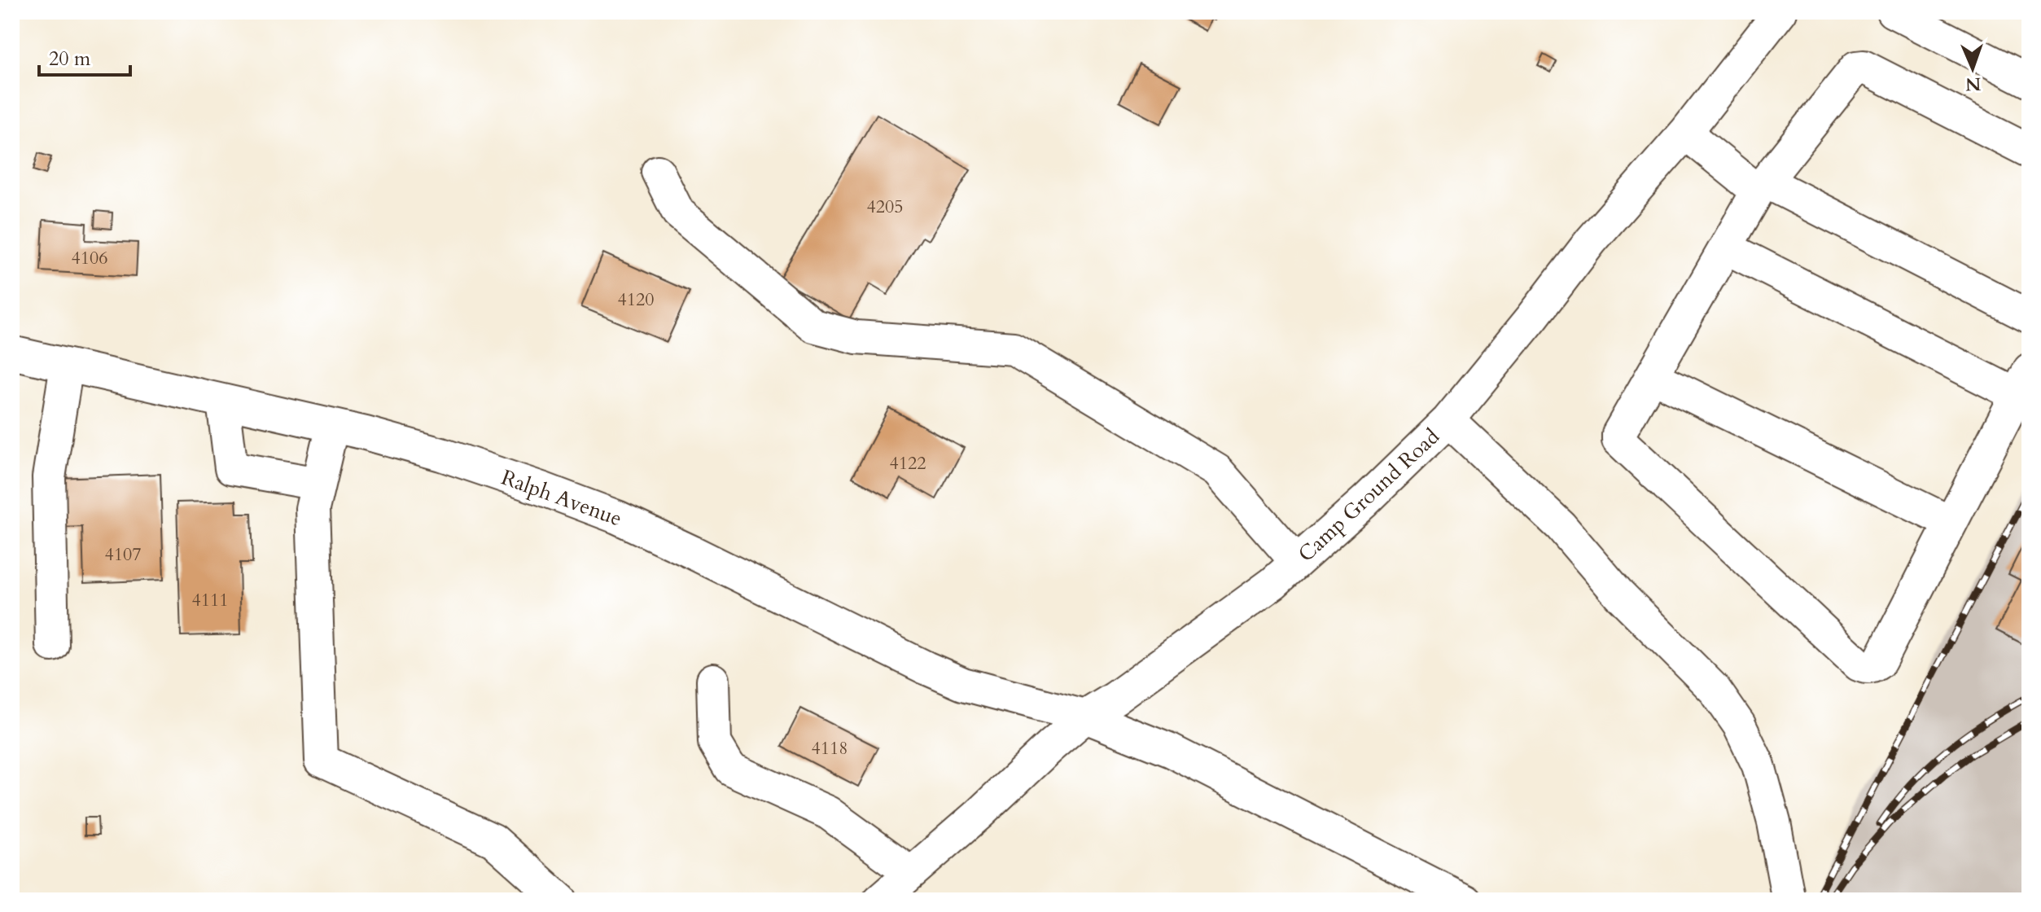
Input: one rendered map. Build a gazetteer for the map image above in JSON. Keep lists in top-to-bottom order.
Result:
{
  "streets": {
    "street": ["Camp Ground Road", "Ralph Avenue"]
  },
  "crossings": [
    ["Camp Ground Road", "Ralph Avenue"]
  ],
  "house_numbers": [
    "4205",
    "4106",
    "4120",
    "4122",
    "4107",
    "4111",
    "4118"
  ],
  "scale_bar": "20 m",
  "north": "bottom"
}
